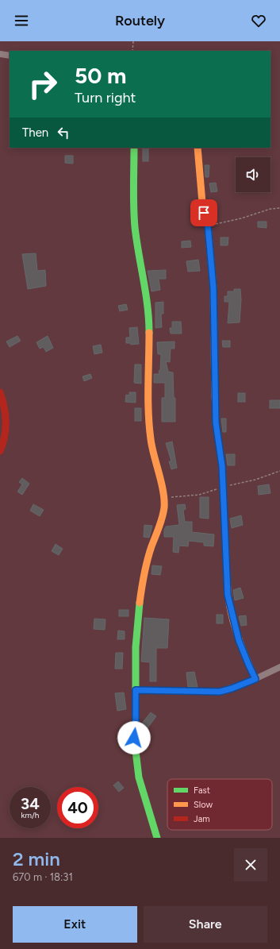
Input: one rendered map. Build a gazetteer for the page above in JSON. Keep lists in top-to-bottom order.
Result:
{
  "legend": ["Fast", "Slow", "Jam"],
  "page": {
    "header": "Routely",
    "turn": ["50 m", "Turn right"],
    "then": "Then",
    "speed": "34 km/h",
    "limit": "40",
    "heading": ["2 min", "670 m · 18:31"],
    "buttons": ["Exit", "Share"]
  }
}
